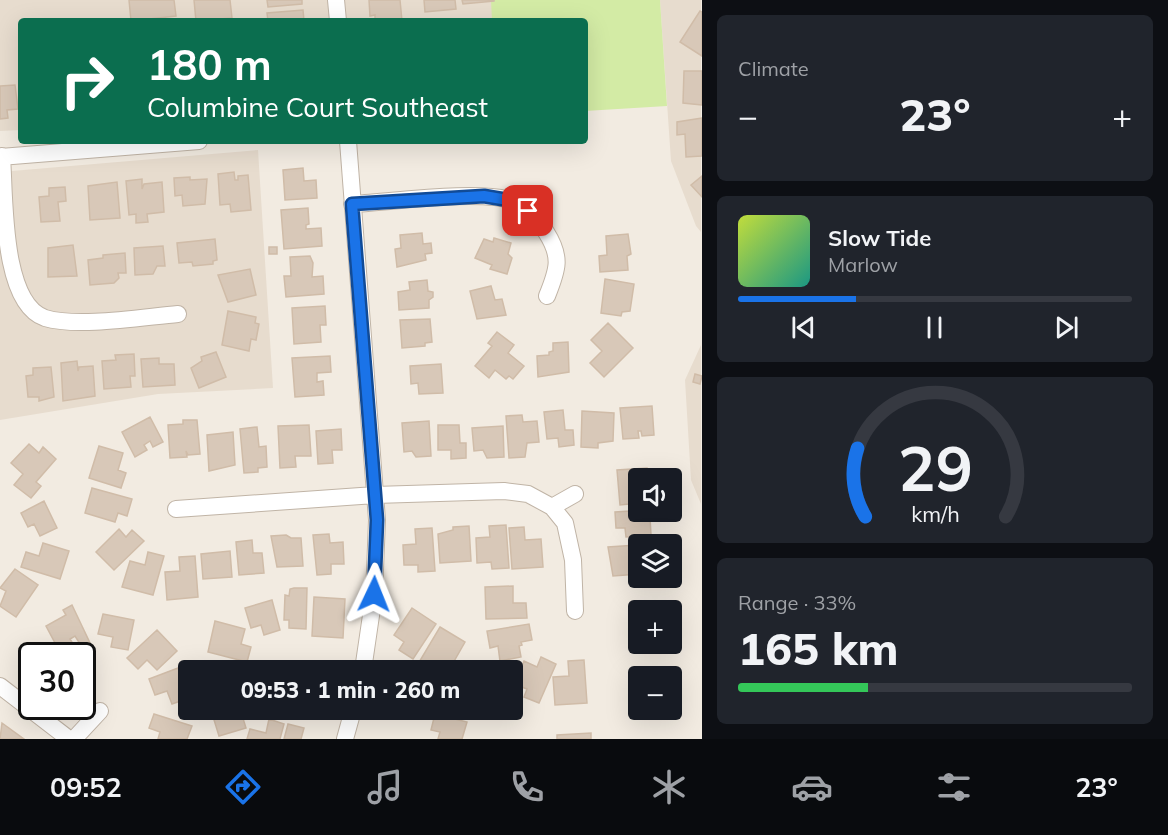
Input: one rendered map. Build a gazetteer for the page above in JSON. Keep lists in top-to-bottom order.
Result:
{
  "page": {
    "tile": [
      "Climate",
      ["Range · 33%", "165 km"]
    ],
    "turn": ["180 m", "Columbine Court Southeast"],
    "heat": ["−", "23°", "+"],
    "song": ["Slow Tide", "Marlow"],
    "map_buttons": ["+", "−"],
    "limit": "30",
    "trip": "09:53 · 1 min · 260 m",
    "tabs": ["09:52", "23°"],
    "gauge": ["29", "km/h"]
  }
}
